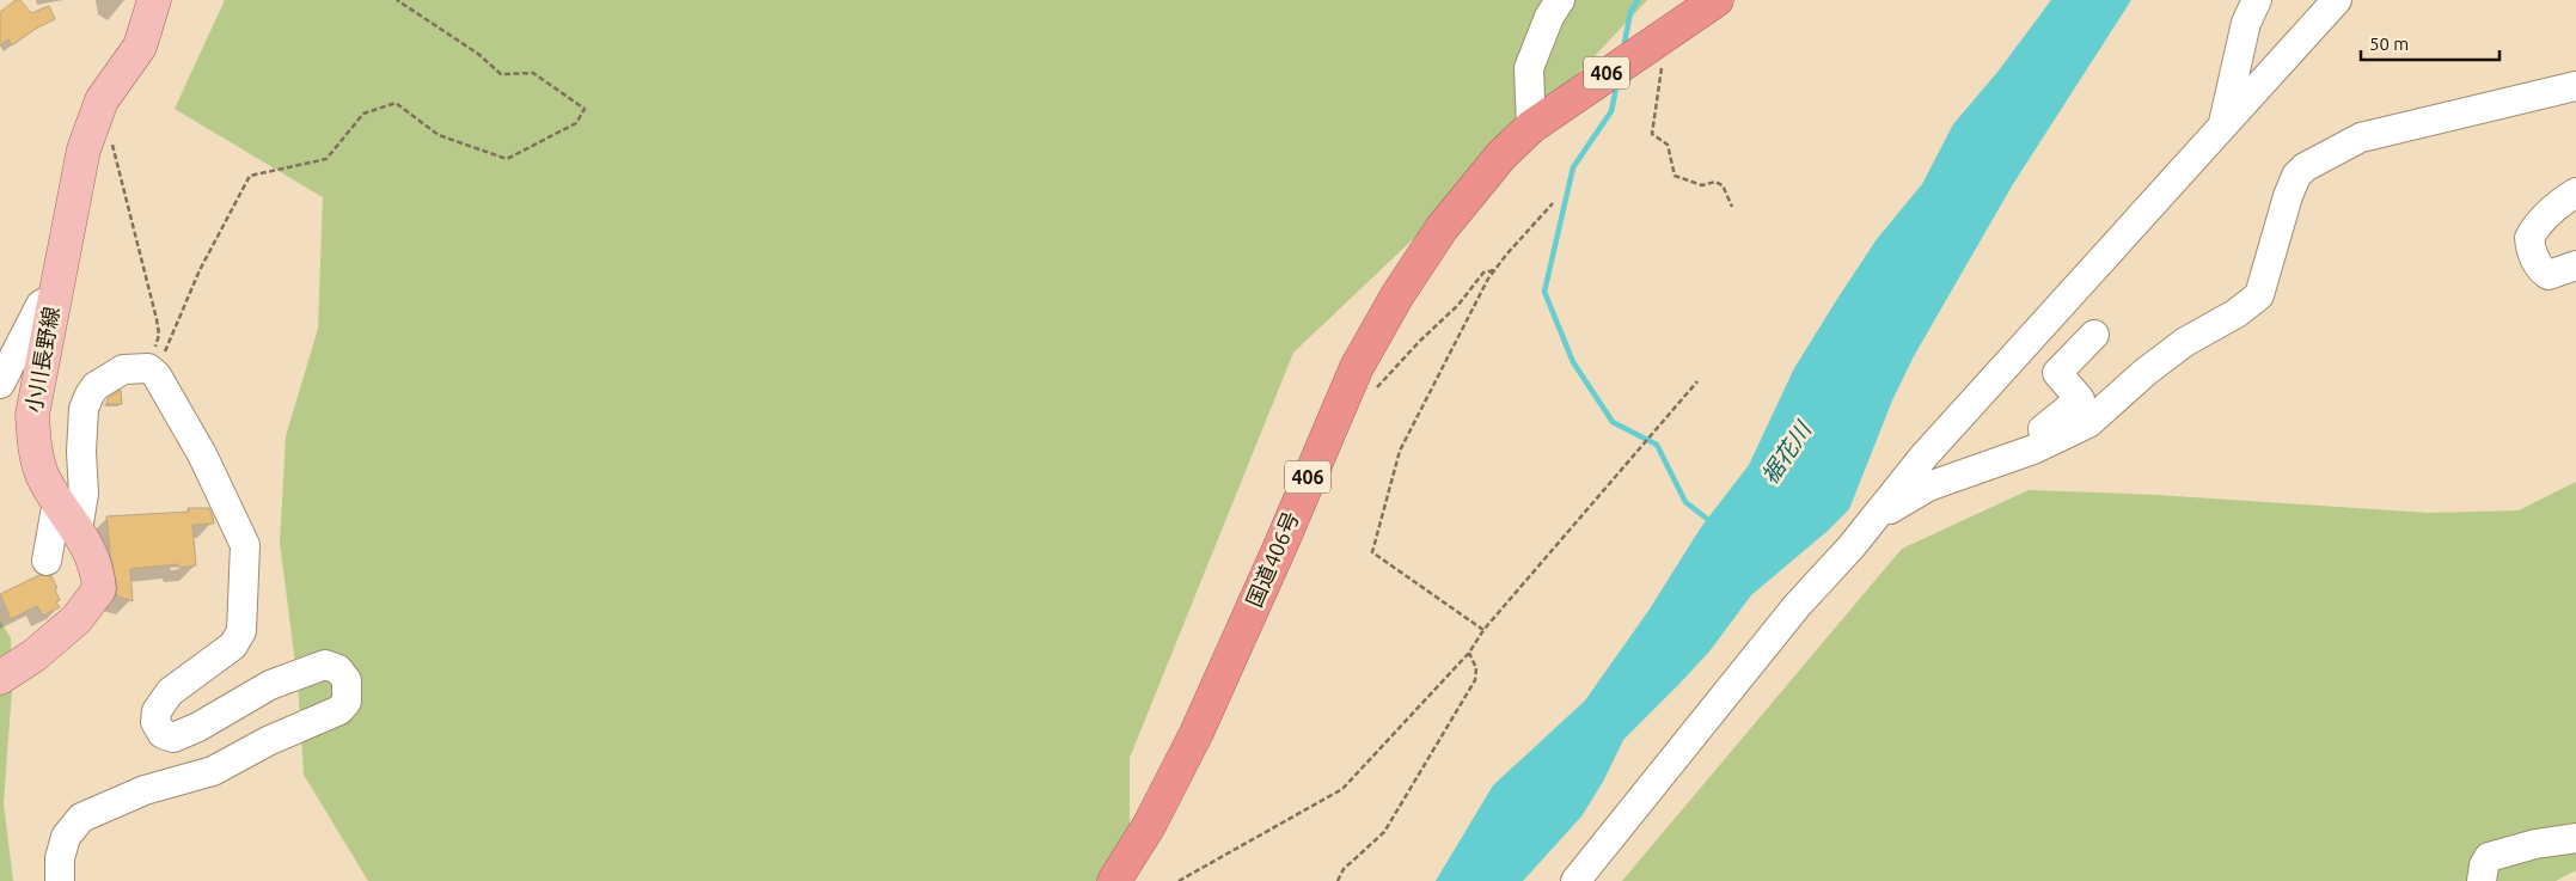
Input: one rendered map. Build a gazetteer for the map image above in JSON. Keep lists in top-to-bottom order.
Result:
{
  "streets": {
    "highway": ["406", "国道406号"],
    "main road": ["小川長野線"]
  },
  "crossings": [
    ["406", "国道406号"]
  ],
  "water": ["裾花川"],
  "scale_bar": "50 m"
}
